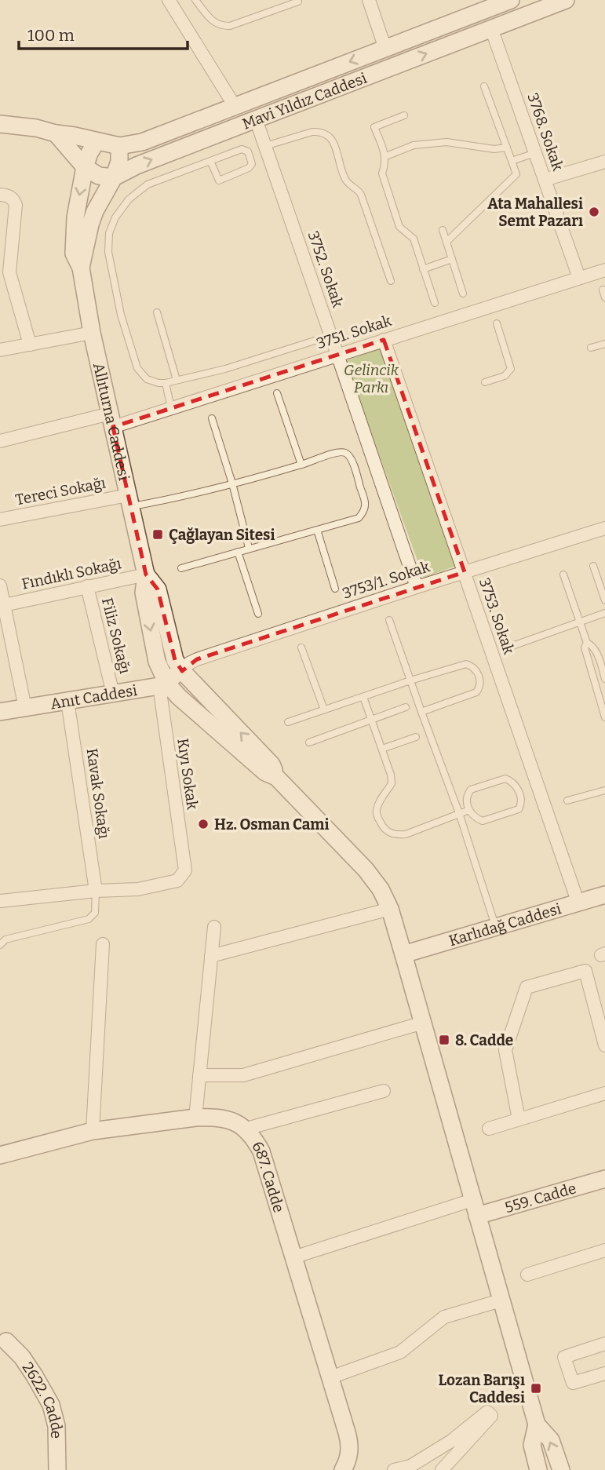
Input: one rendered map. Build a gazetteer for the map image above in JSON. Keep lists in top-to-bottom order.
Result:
{
  "streets": {
    "main road": [
      "Mavi Yıldız Caddesi",
      "Allıturna Caddesi",
      "Anıt Caddesi",
      "Karlıdağ Caddesi",
      "687. Cadde",
      "559. Cadde",
      "2622. Cadde"
    ],
    "street": [
      "3768. Sokak",
      "3752. Sokak",
      "3751. Sokak",
      "Tereci Sokağı",
      "Fındıklı Sokağı",
      "3753/1. Sokak",
      "3753. Sokak",
      "Filiz Sokağı",
      "Kıyı Sokak",
      "Kavak Sokağı"
    ]
  },
  "crossings": [
    ["Mavi Yıldız Caddesi", "3768. Sokak"],
    ["Mavi Yıldız Caddesi", "3752. Sokak"],
    ["Mavi Yıldız Caddesi", "Allıturna Caddesi"],
    ["3768. Sokak", "3751. Sokak"],
    ["3752. Sokak", "3751. Sokak"],
    ["3752. Sokak", "3753/1. Sokak"],
    ["3751. Sokak", "Allıturna Caddesi"],
    ["3751. Sokak", "3753. Sokak"],
    ["Allıturna Caddesi", "Tereci Sokağı"],
    ["Allıturna Caddesi", "Fındıklı Sokağı"],
    ["Allıturna Caddesi", "3753/1. Sokak"],
    ["Allıturna Caddesi", "Anıt Caddesi"],
    ["Allıturna Caddesi", "Kıyı Sokak"],
    ["Fındıklı Sokağı", "Filiz Sokağı"],
    ["3753/1. Sokak", "3753. Sokak"],
    ["3753/1. Sokak", "Anıt Caddesi"],
    ["3753. Sokak", "Karlıdağ Caddesi"],
    ["Filiz Sokağı", "Anıt Caddesi"],
    ["Anıt Caddesi", "Kıyı Sokak"],
    ["Anıt Caddesi", "Kavak Sokağı"],
    ["Kıyı Sokak", "Kavak Sokağı"]
  ],
  "parks": ["Gelincik Parkı"],
  "places": {
    "other": ["Ata Mahallesi Semt Pazarı", "Hz. Osman Cami"],
    "transit": ["Çağlayan Sitesi", "8. Cadde", "Lozan Barışı Caddesi"]
  },
  "scale_bar": "100 m"
}
